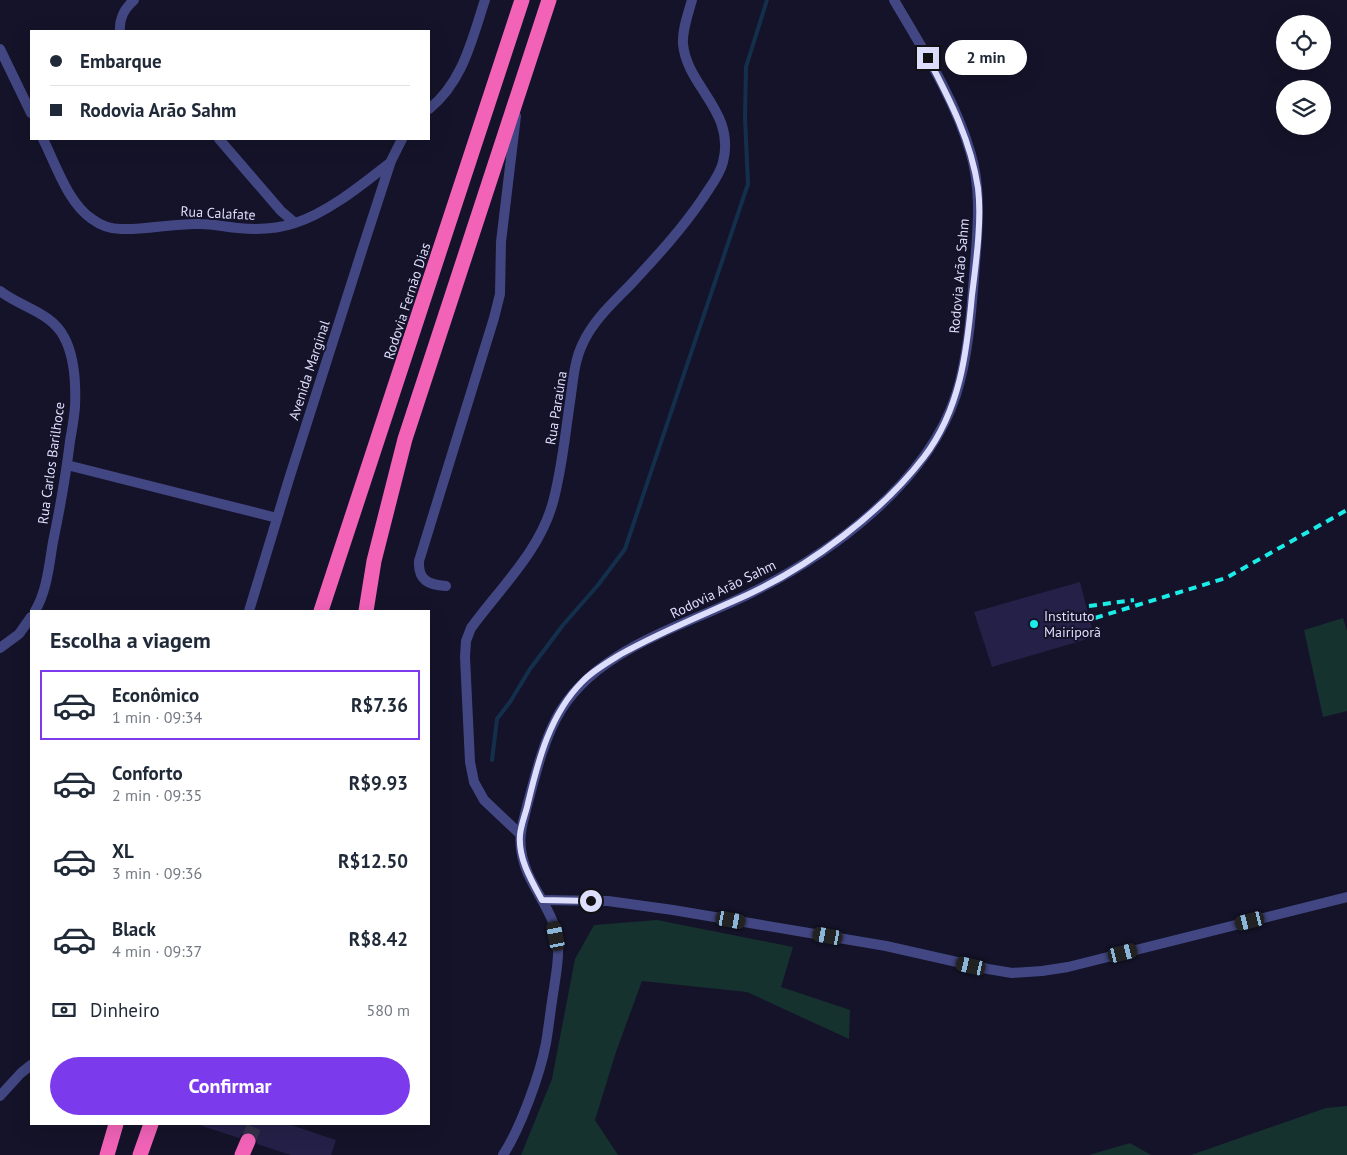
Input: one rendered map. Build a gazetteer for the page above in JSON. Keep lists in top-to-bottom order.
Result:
{
  "streets": {
    "highway": ["Rodovia Fernão Dias"],
    "street": [
      "Rua Calafate",
      "Rodovia Arão Sahm",
      "Avenida Marginal",
      "Rua Paraúna",
      "Rua Carlos Barilhoce"
    ]
  },
  "crossings": [
    ["Rua Calafate", "Avenida Marginal"],
    ["Rodovia Arão Sahm", "Rua Paraúna"]
  ],
  "places": ["Instituto Mairiporã"],
  "page": {
    "banner": ["Embarque", "Rodovia Arão Sahm"],
    "bubble": "2 min",
    "heading": "Escolha a viagem",
    "list": [
      {
        "name": "Econômico",
        "note": "1 min · 09:34",
        "value": "R$7.36"
      },
      {
        "name": "Conforto",
        "note": "2 min · 09:35",
        "value": "R$9.93"
      },
      {
        "name": "XL",
        "note": "3 min · 09:36",
        "value": "R$12.50"
      },
      {
        "name": "Black",
        "note": "4 min · 09:37",
        "value": "R$8.42"
      }
    ],
    "pay": ["Dinheiro", "580 m"],
    "buttons": "Confirmar"
  }
}
